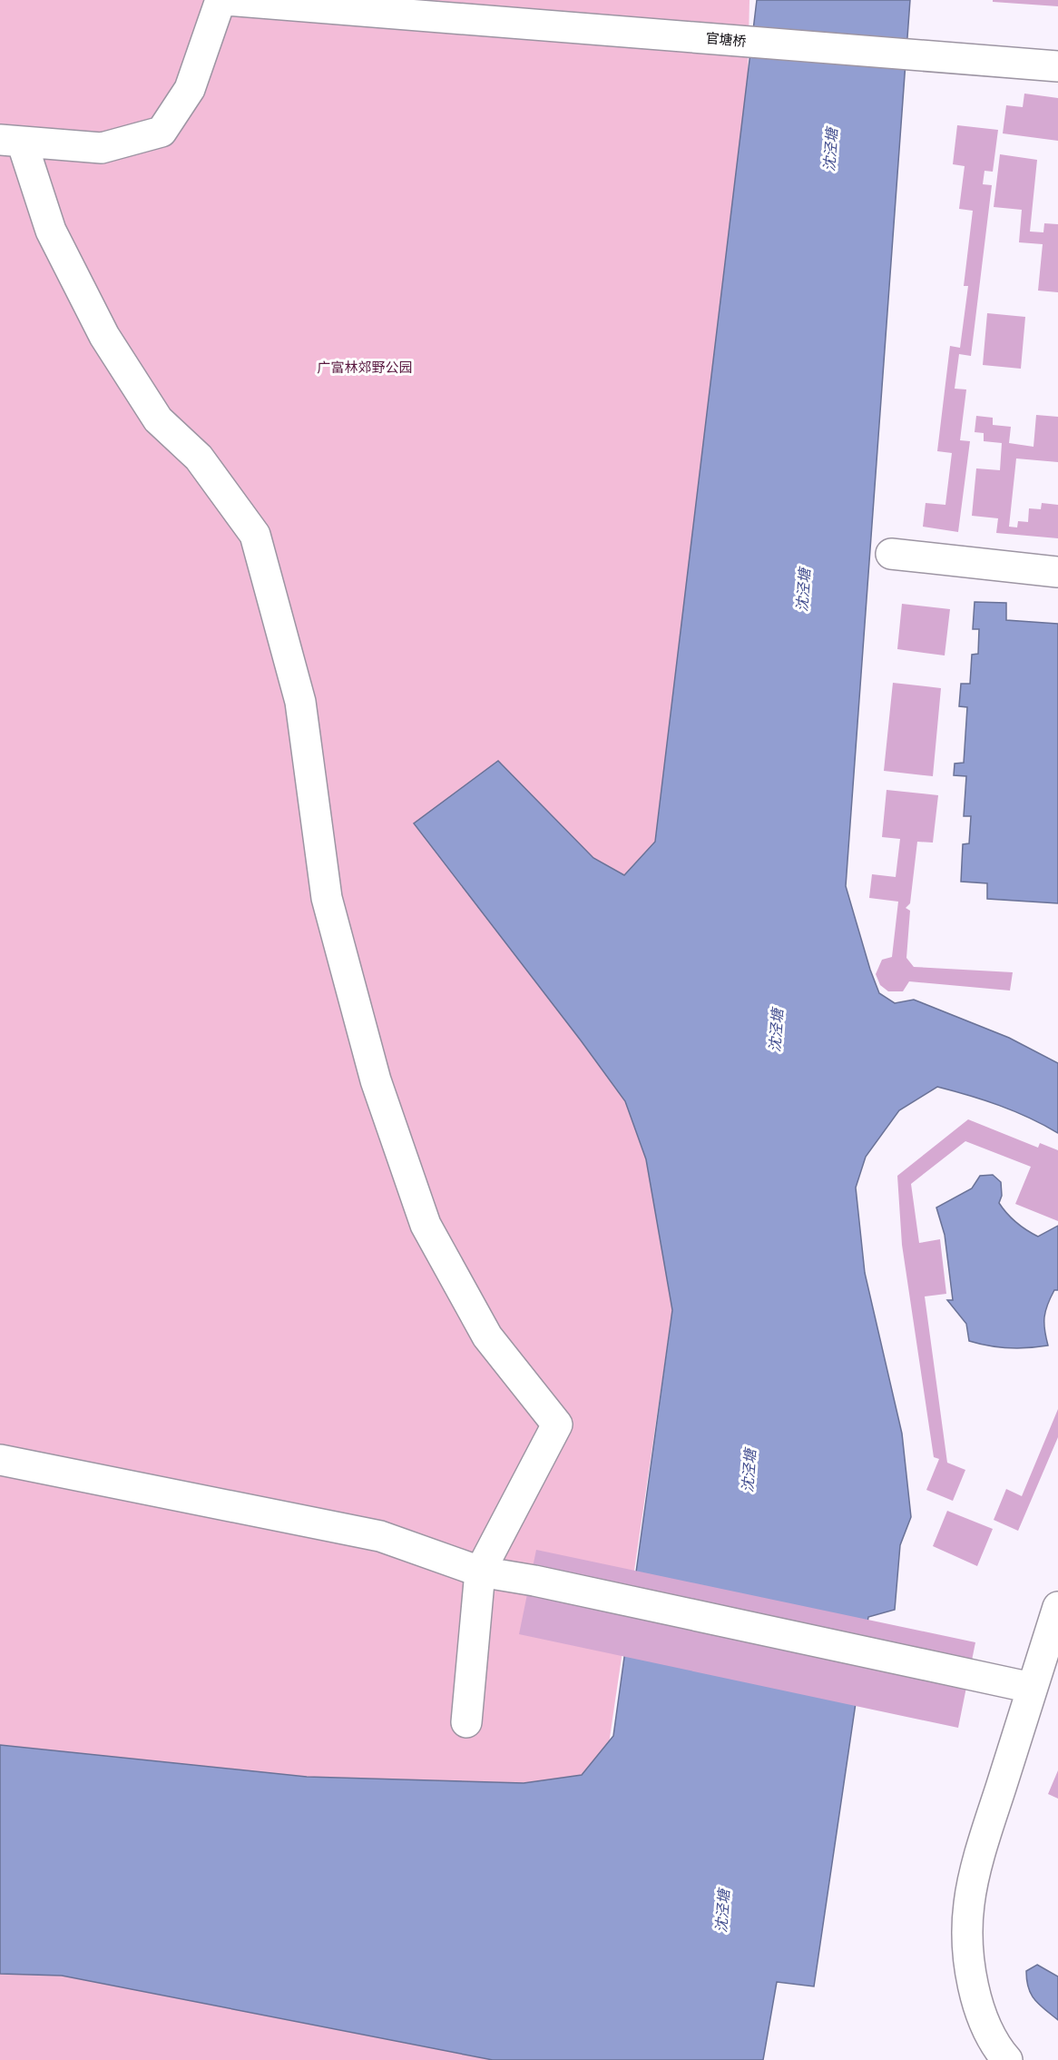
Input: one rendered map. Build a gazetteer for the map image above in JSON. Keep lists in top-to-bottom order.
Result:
{
  "streets": {
    "street": ["官塘桥"]
  },
  "water": ["沈泾塘"],
  "parks": ["广富林郊野公园"]
}
